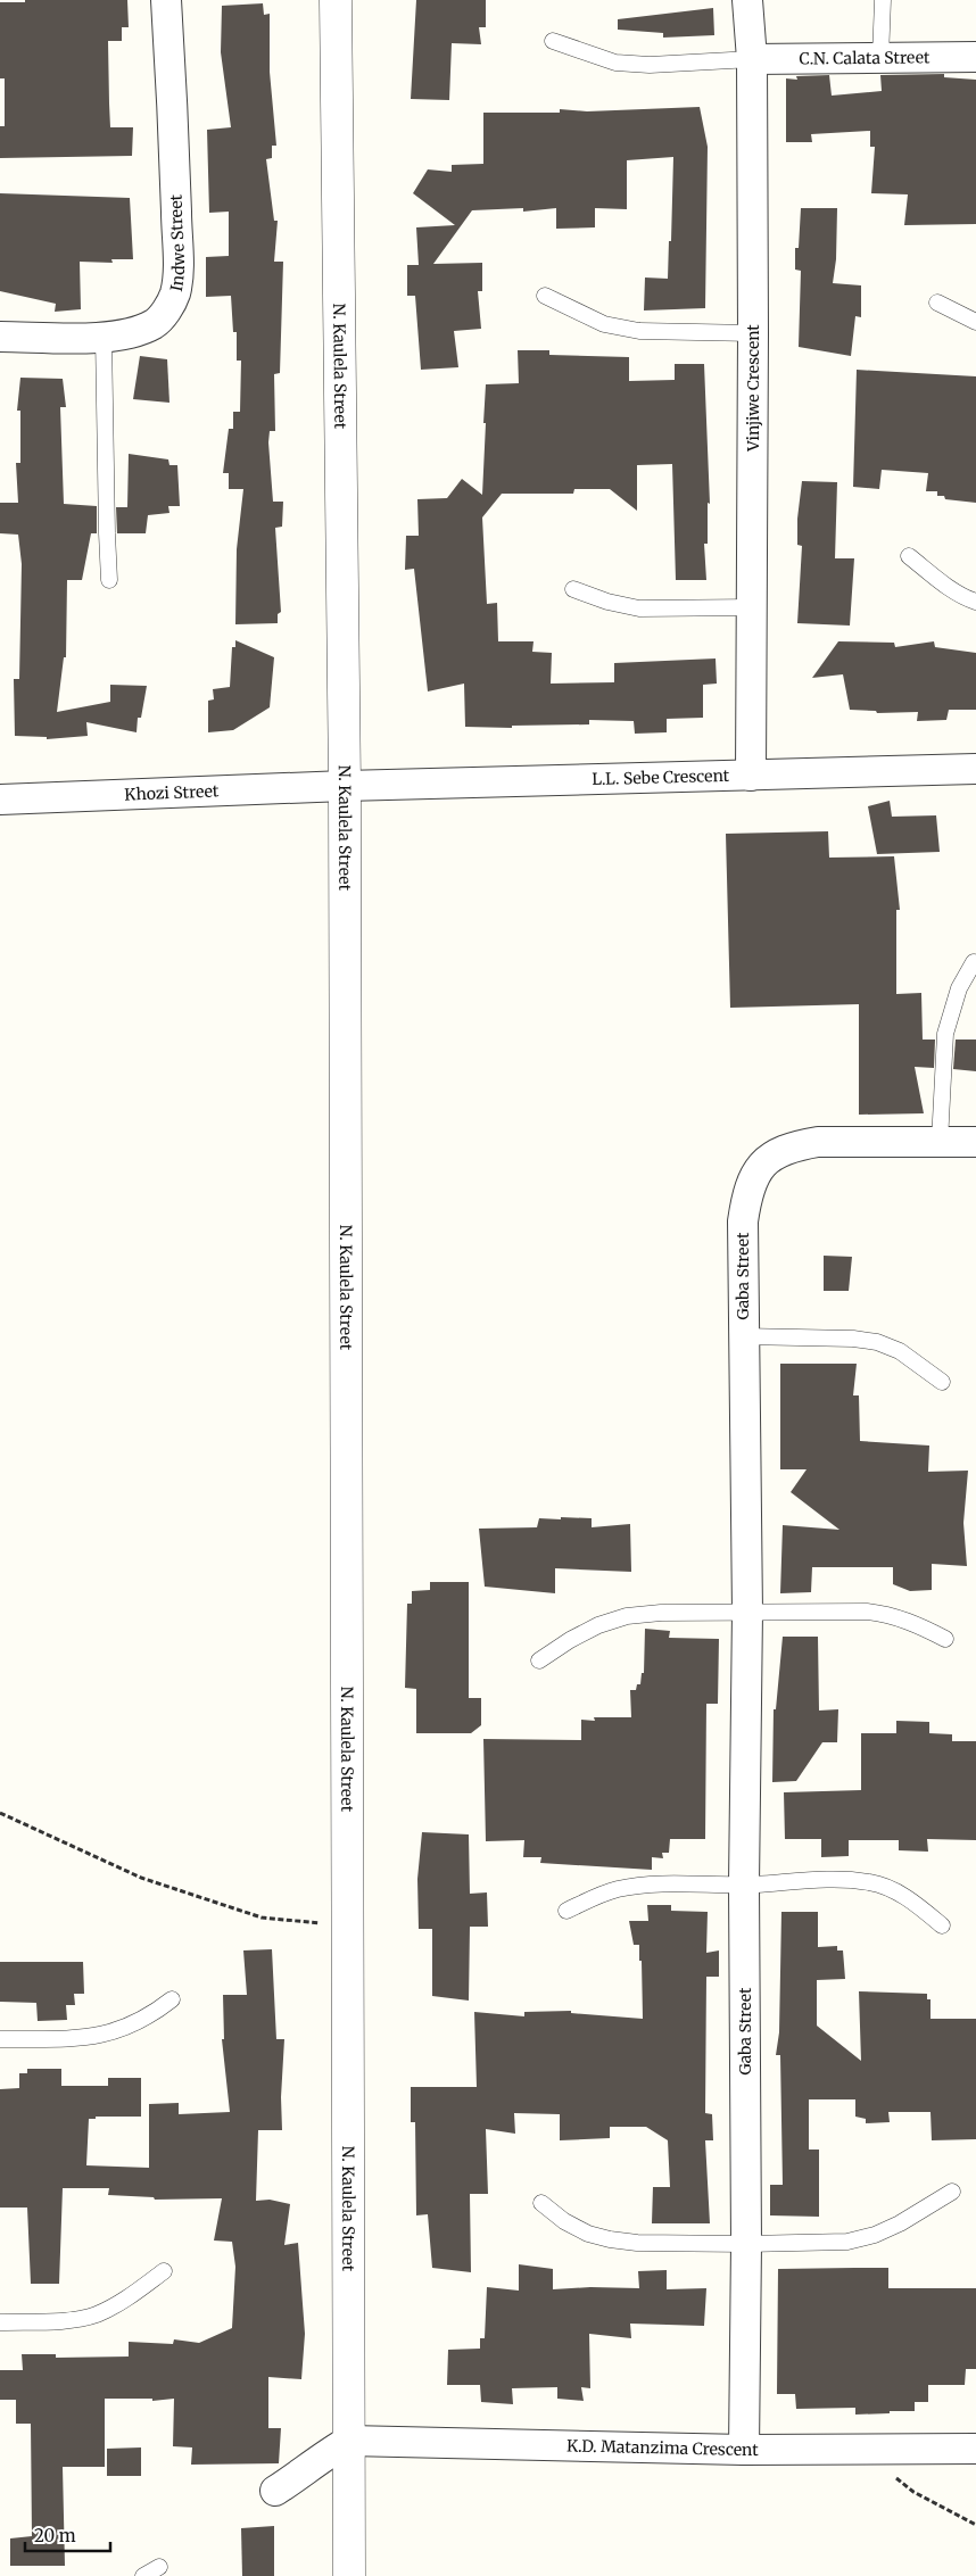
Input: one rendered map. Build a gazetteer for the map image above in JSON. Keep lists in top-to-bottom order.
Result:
{
  "streets": {
    "street": [
      "C.N. Calata Street",
      "Indwe Street",
      "N. Kaulela Street",
      "Vinjiwe Crescent",
      "L.L. Sebe Crescent",
      "Khozi Street",
      "Gaba Street",
      "K.D. Matanzima Crescent"
    ]
  },
  "crossings": [
    ["C.N. Calata Street", "Vinjiwe Crescent"],
    ["N. Kaulela Street", "L.L. Sebe Crescent"],
    ["N. Kaulela Street", "Khozi Street"],
    ["N. Kaulela Street", "K.D. Matanzima Crescent"],
    ["Vinjiwe Crescent", "L.L. Sebe Crescent"],
    ["L.L. Sebe Crescent", "Khozi Street"],
    ["Gaba Street", "K.D. Matanzima Crescent"]
  ],
  "scale_bar": "20 m"
}
